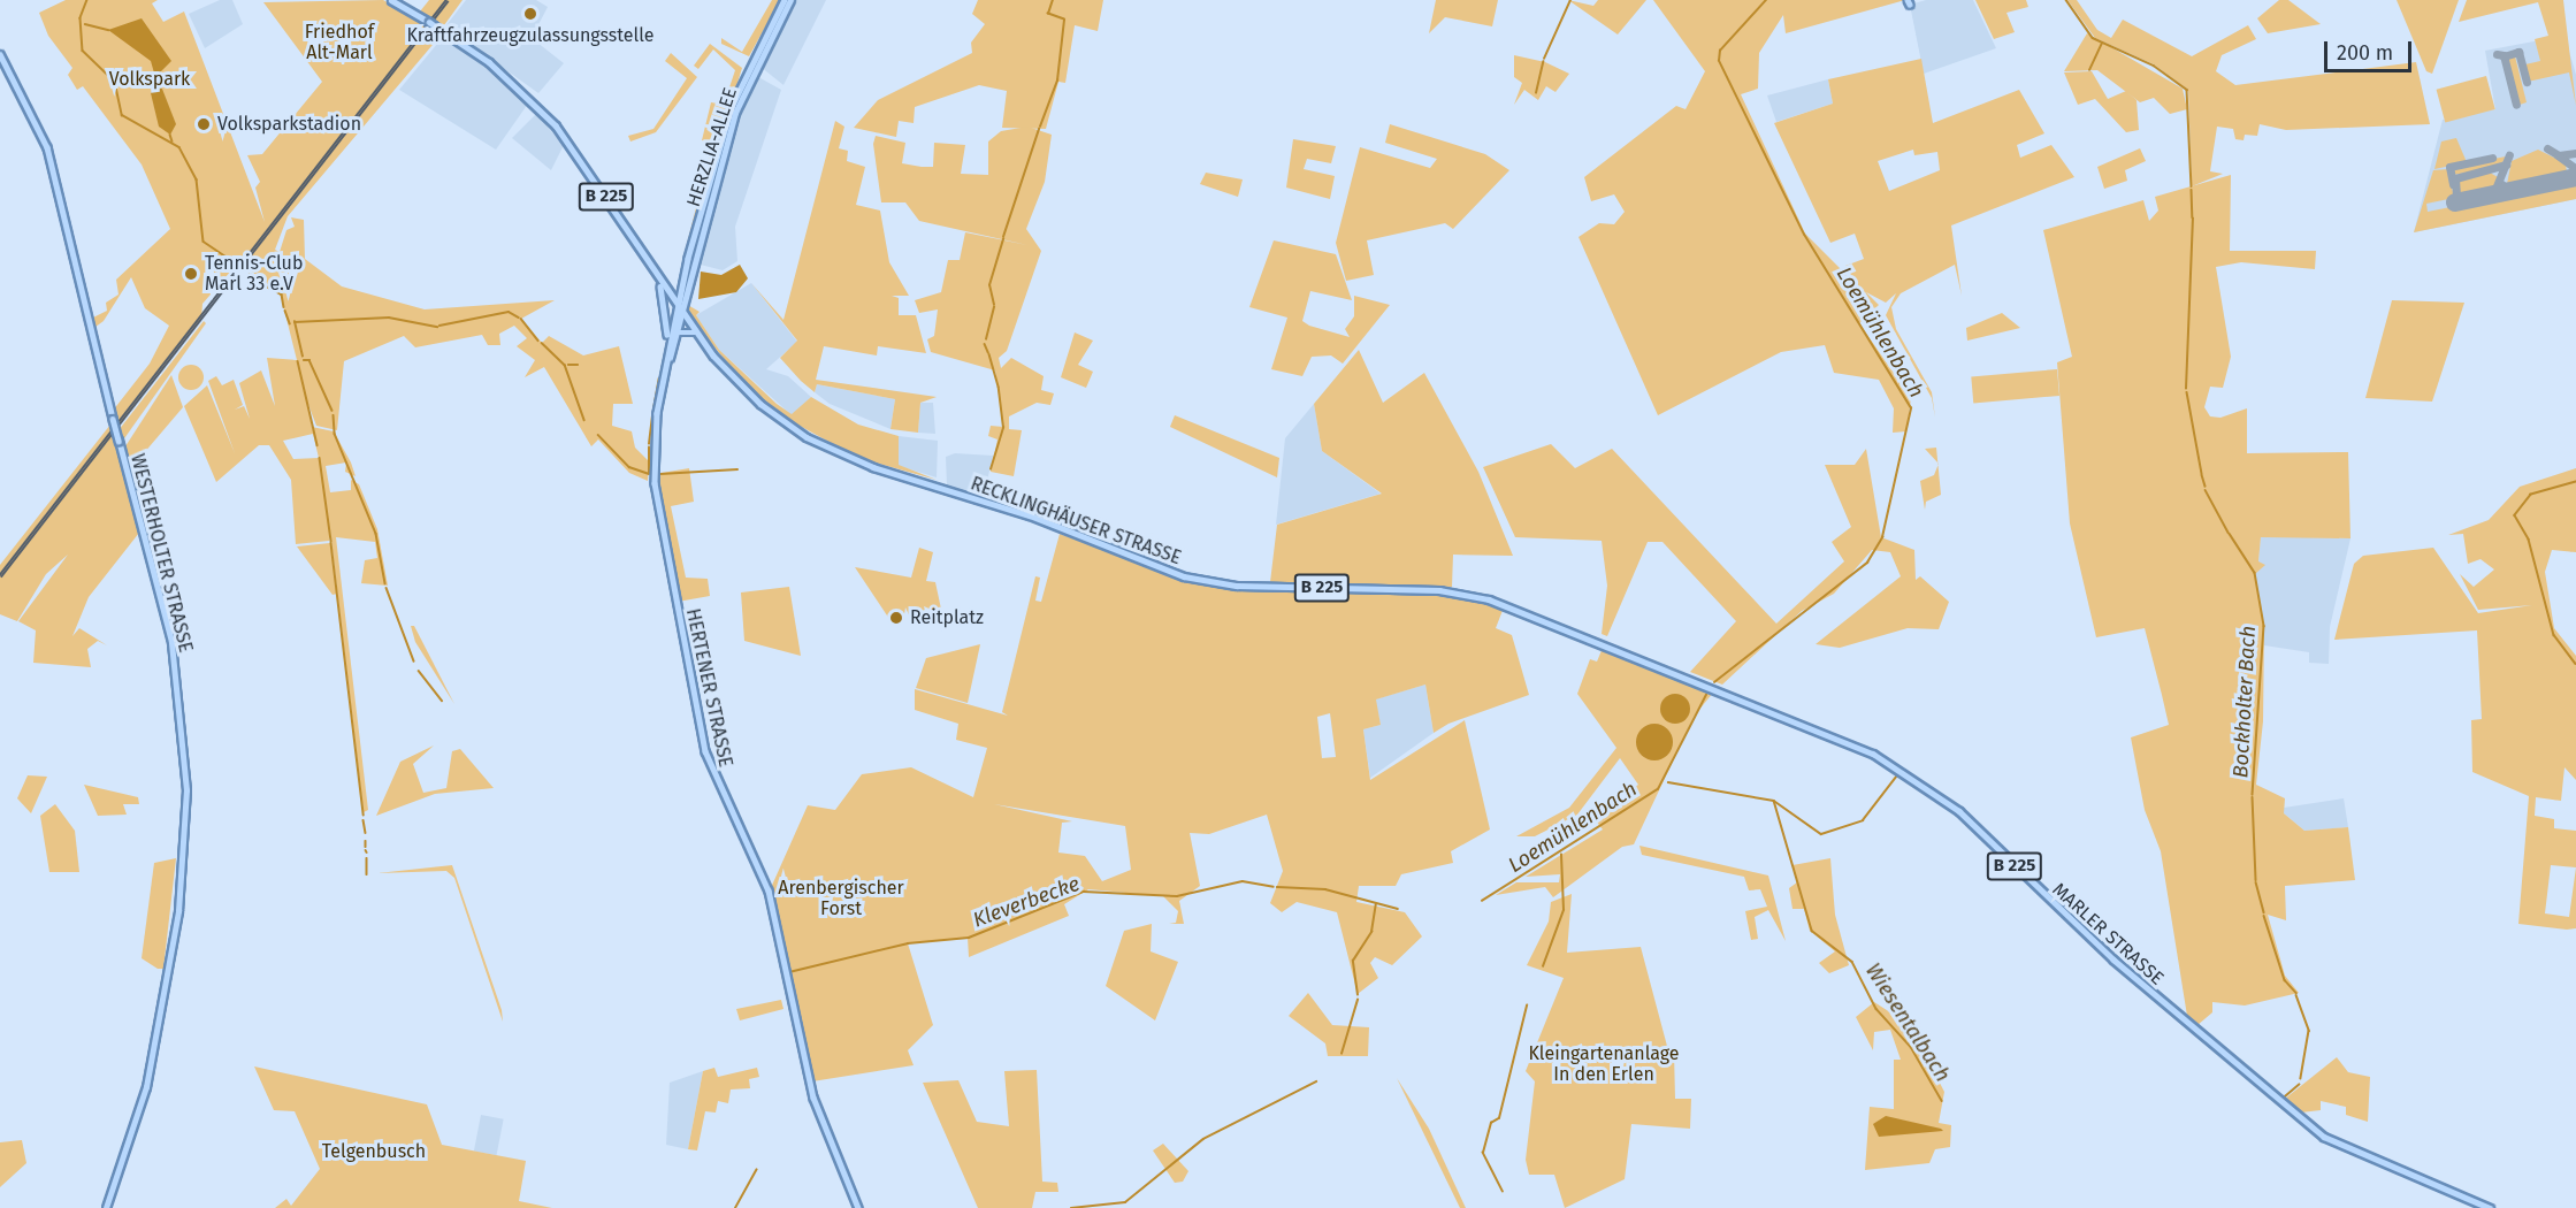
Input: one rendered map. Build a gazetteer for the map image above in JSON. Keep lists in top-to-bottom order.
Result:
{
  "streets": {
    "main road": [
      "HERZLIA-ALLEE",
      "B 225",
      "RECKLINGHÄUSER STRASSE",
      "WESTERHOLTER STRASSE",
      "HERTENER STRASSE",
      "MARLER STRASSE"
    ]
  },
  "crossings": [
    ["HERZLIA-ALLEE", "RECKLINGHÄUSER STRASSE"],
    ["HERZLIA-ALLEE", "HERTENER STRASSE"],
    ["RECKLINGHÄUSER STRASSE", "HERTENER STRASSE"],
    ["RECKLINGHÄUSER STRASSE", "MARLER STRASSE"]
  ],
  "water": [
    "Loemühlenbach",
    "Bockholter Bach",
    "Kleverbecke",
    "Wiesentalbach"
  ],
  "parks": [
    "Friedhof Alt-Marl",
    "Volkspark",
    "Arenbergischer Forst",
    "Kleingartenanlage In den Erlen",
    "Telgenbusch"
  ],
  "places": [
    "Kraftfahrzeugzulassungsstelle",
    "Volksparkstadion",
    "Tennis-Club Marl 33 e.V",
    "Reitplatz"
  ],
  "scale_bar": "200 m"
}
